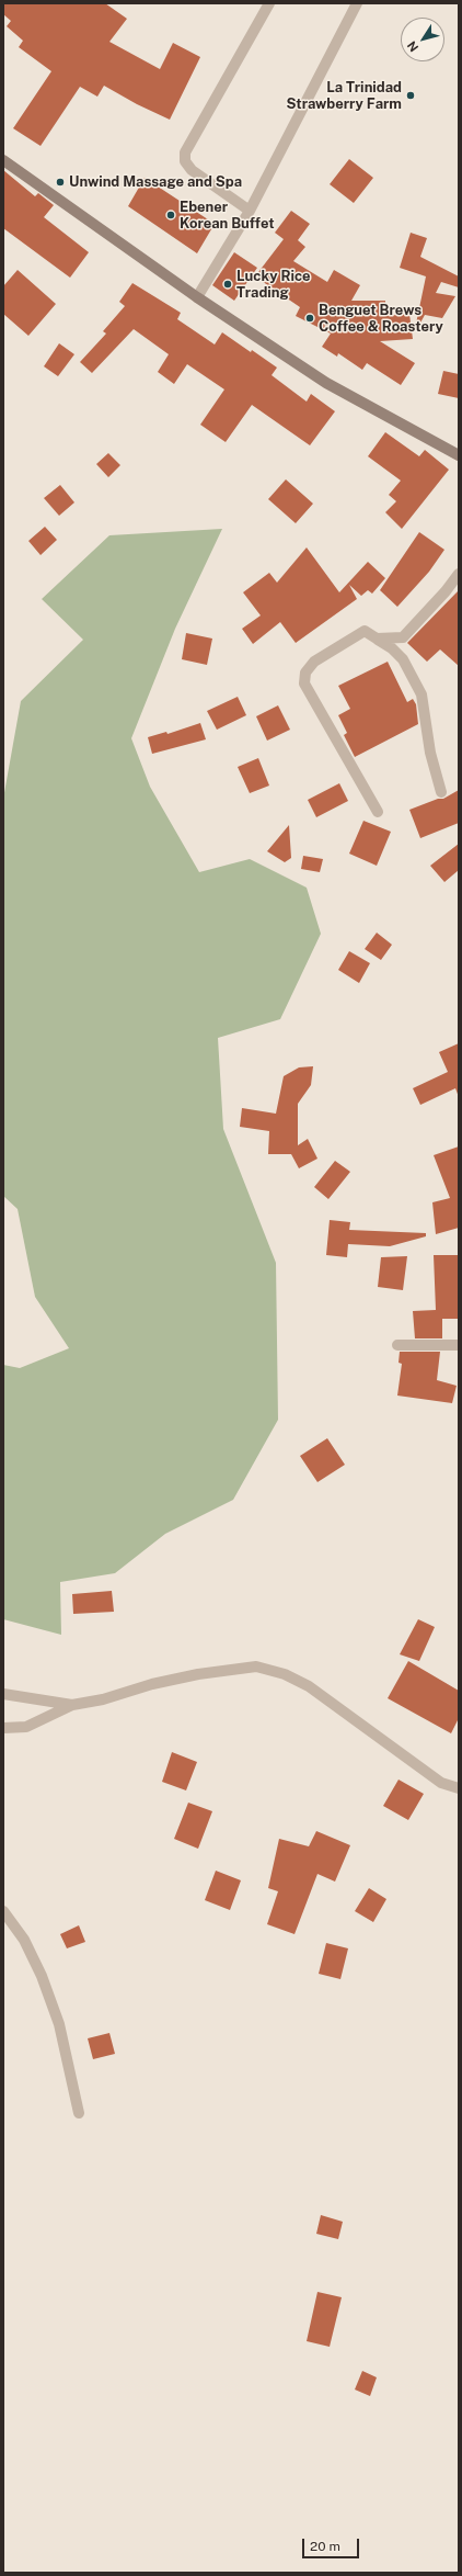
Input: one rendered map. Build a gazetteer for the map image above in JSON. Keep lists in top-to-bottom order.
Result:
{
  "places": [
    "La Trinidad Strawberry Farm",
    "Unwind Massage and Spa",
    "Ebener Korean Buffet",
    "Lucky Rice Trading",
    "Benguet Brews Coffee & Roastery"
  ],
  "scale_bar": "20 m",
  "north": "bottom left"
}
